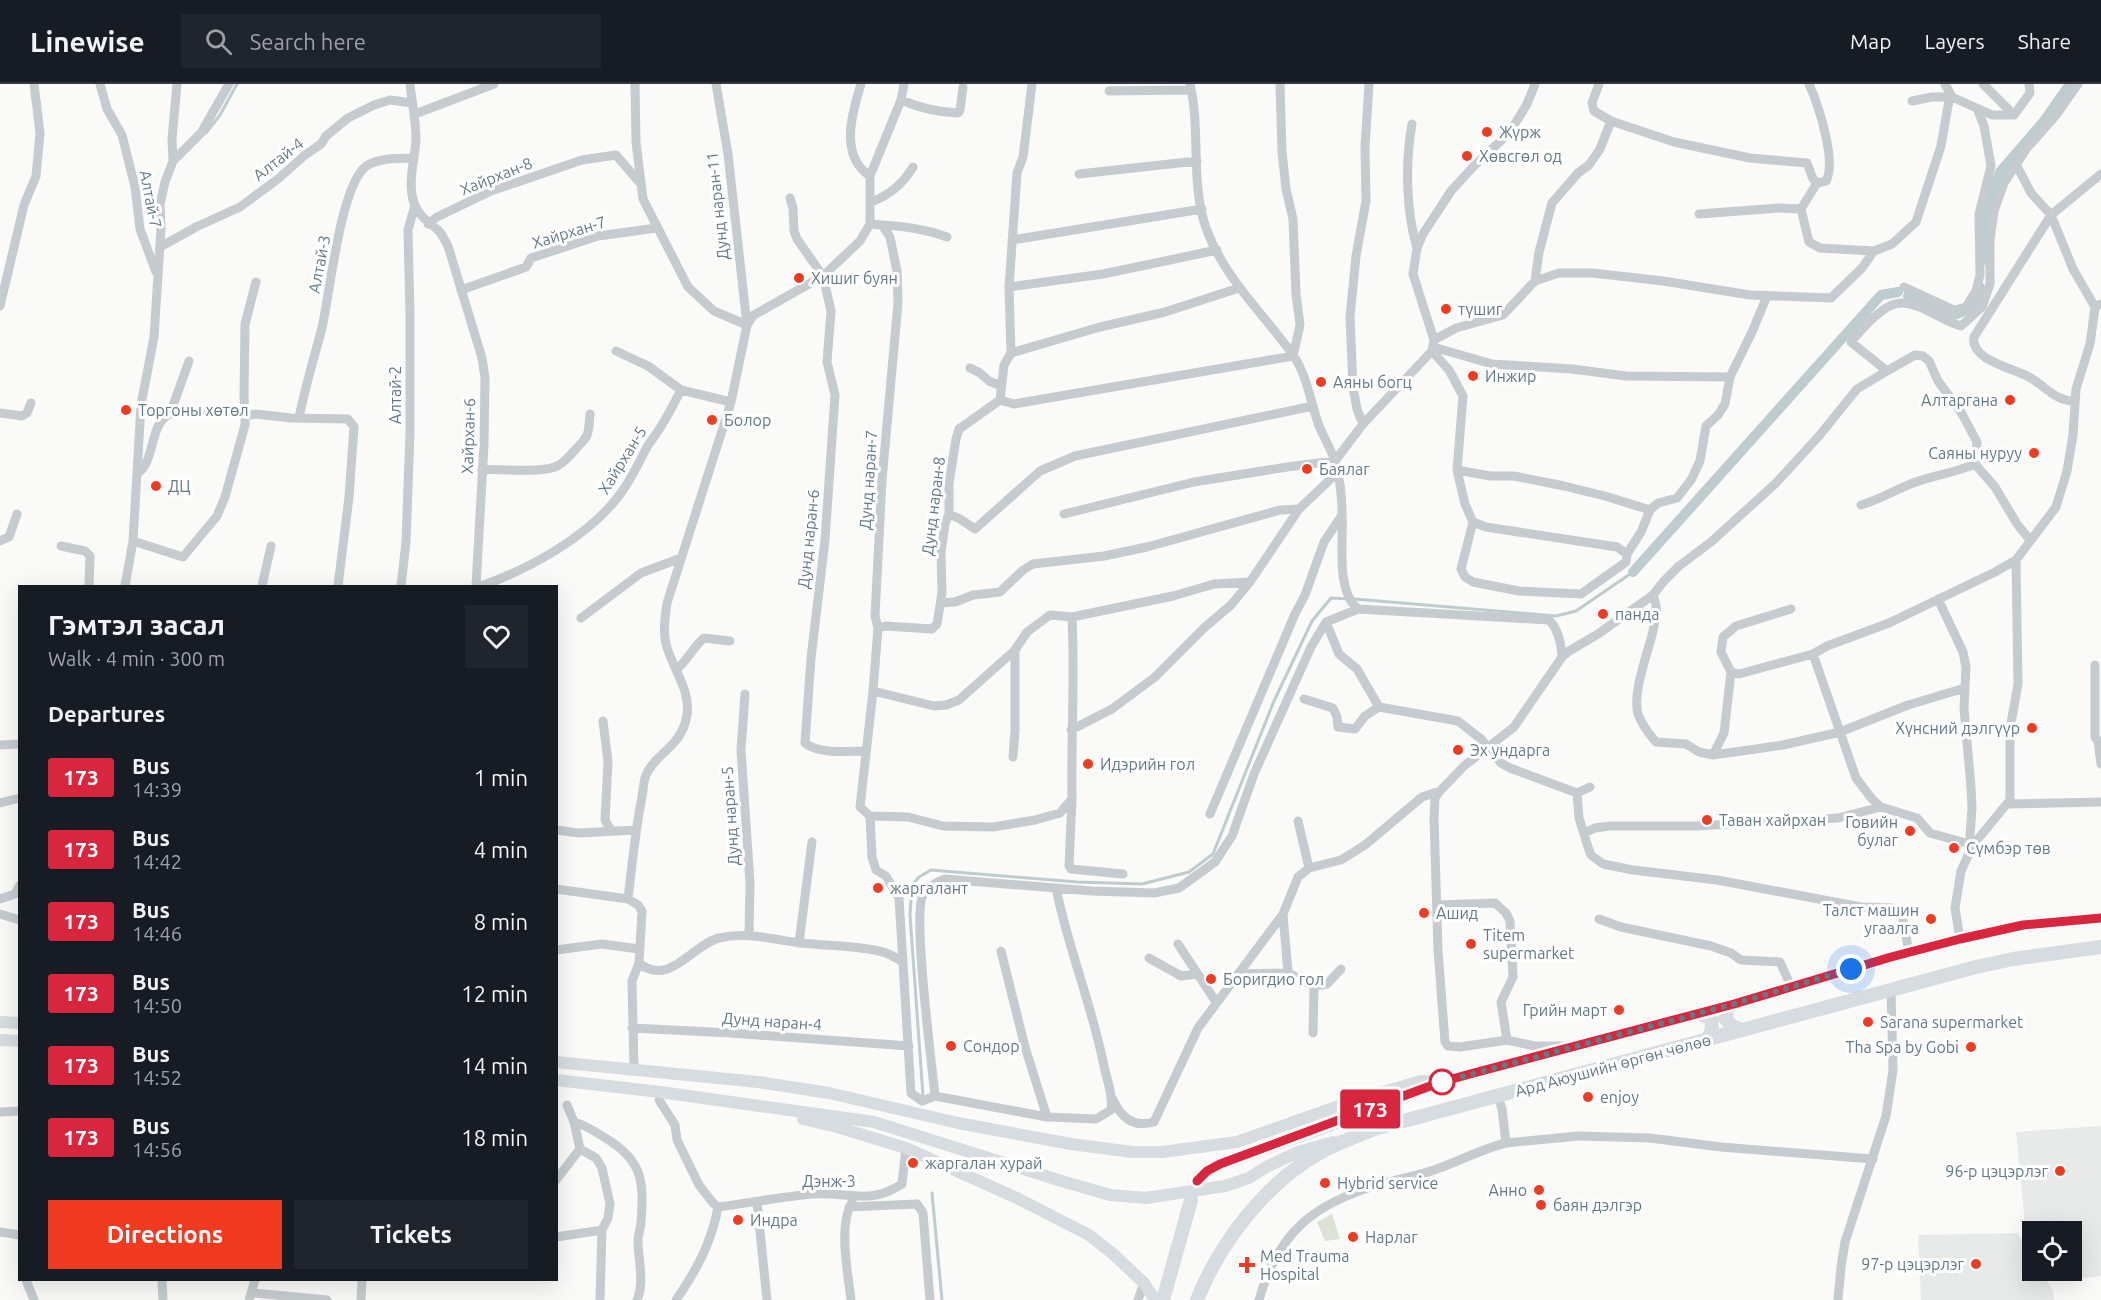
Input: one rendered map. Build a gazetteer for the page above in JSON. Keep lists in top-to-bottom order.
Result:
{
  "streets": {
    "main road": ["Ард Аюушийн өргөн чөлөө"],
    "street": [
      "Алтай-4",
      "Хайрхан-8",
      "Алтай-7",
      "Дунд наран-11",
      "Хайрхан-7",
      "Алтай-3",
      "Алтай-2",
      "Хайрхан-6",
      "Хайрхан-5",
      "Дунд наран-7",
      "Дунд наран-8",
      "Дунд наран-6",
      "Дунд наран-5",
      "Дунд наран-4",
      "Дэнж-3"
    ]
  },
  "crossings": [
    ["Алтай-4", "Алтай-7"],
    ["Хайрхан-7", "Хайрхан-6"],
    ["Дунд наран-7", "Дунд наран-8"],
    ["Дунд наран-7", "Дунд наран-6"]
  ],
  "places": {
    "other": [
      "Жүрж",
      "Хөвсгөл од",
      "Хишиг буян",
      "түшиг",
      "Инжир",
      "Аяны богц",
      "Алтаргана",
      "Торгоны хөтөл",
      "Болор",
      "Саяны нуруу",
      "Баялаг",
      "ДЦ",
      "панда",
      "Хүнсний дэлгүүр",
      "Эх ундарга",
      "Идэрийн гол",
      "Таван хайрхан",
      "Говийн булаг",
      "Сүмбэр төв",
      "жаргалант",
      "Ашид",
      "Талст машин угаалга",
      "Titem supermarket",
      "Боригдио гол",
      "Грийн март",
      "Sarana supermarket",
      "Сондор",
      "Tha Spa by Gobi",
      "enjoy",
      "жаргалан хурай",
      "96-р цэцэрлэг",
      "Hybrid service",
      "Анно",
      "баян дэлгэр",
      "Индра",
      "Нарлаг",
      "97-р цэцэрлэг"
    ],
    "health": ["Med Trauma Hospital"]
  },
  "lines": ["bus line 173"],
  "page": {
    "header": "Linewise",
    "search": "Search here",
    "nav": ["Map", "Layers", "Share"],
    "on_map": "173",
    "heading": [
      ["Гэмтэл засал", "Walk · 4 min · 300 m"],
      "Departures"
    ],
    "list": [
      {
        "mark": "173",
        "name": "Bus",
        "note": "14:39",
        "value": "1 min"
      },
      {
        "mark": "173",
        "name": "Bus",
        "note": "14:42",
        "value": "4 min"
      },
      {
        "mark": "173",
        "name": "Bus",
        "note": "14:46",
        "value": "8 min"
      },
      {
        "mark": "173",
        "name": "Bus",
        "note": "14:50",
        "value": "12 min"
      },
      {
        "mark": "173",
        "name": "Bus",
        "note": "14:52",
        "value": "14 min"
      },
      {
        "mark": "173",
        "name": "Bus",
        "note": "14:56",
        "value": "18 min"
      }
    ],
    "buttons": ["Directions", "Tickets"]
  }
}
